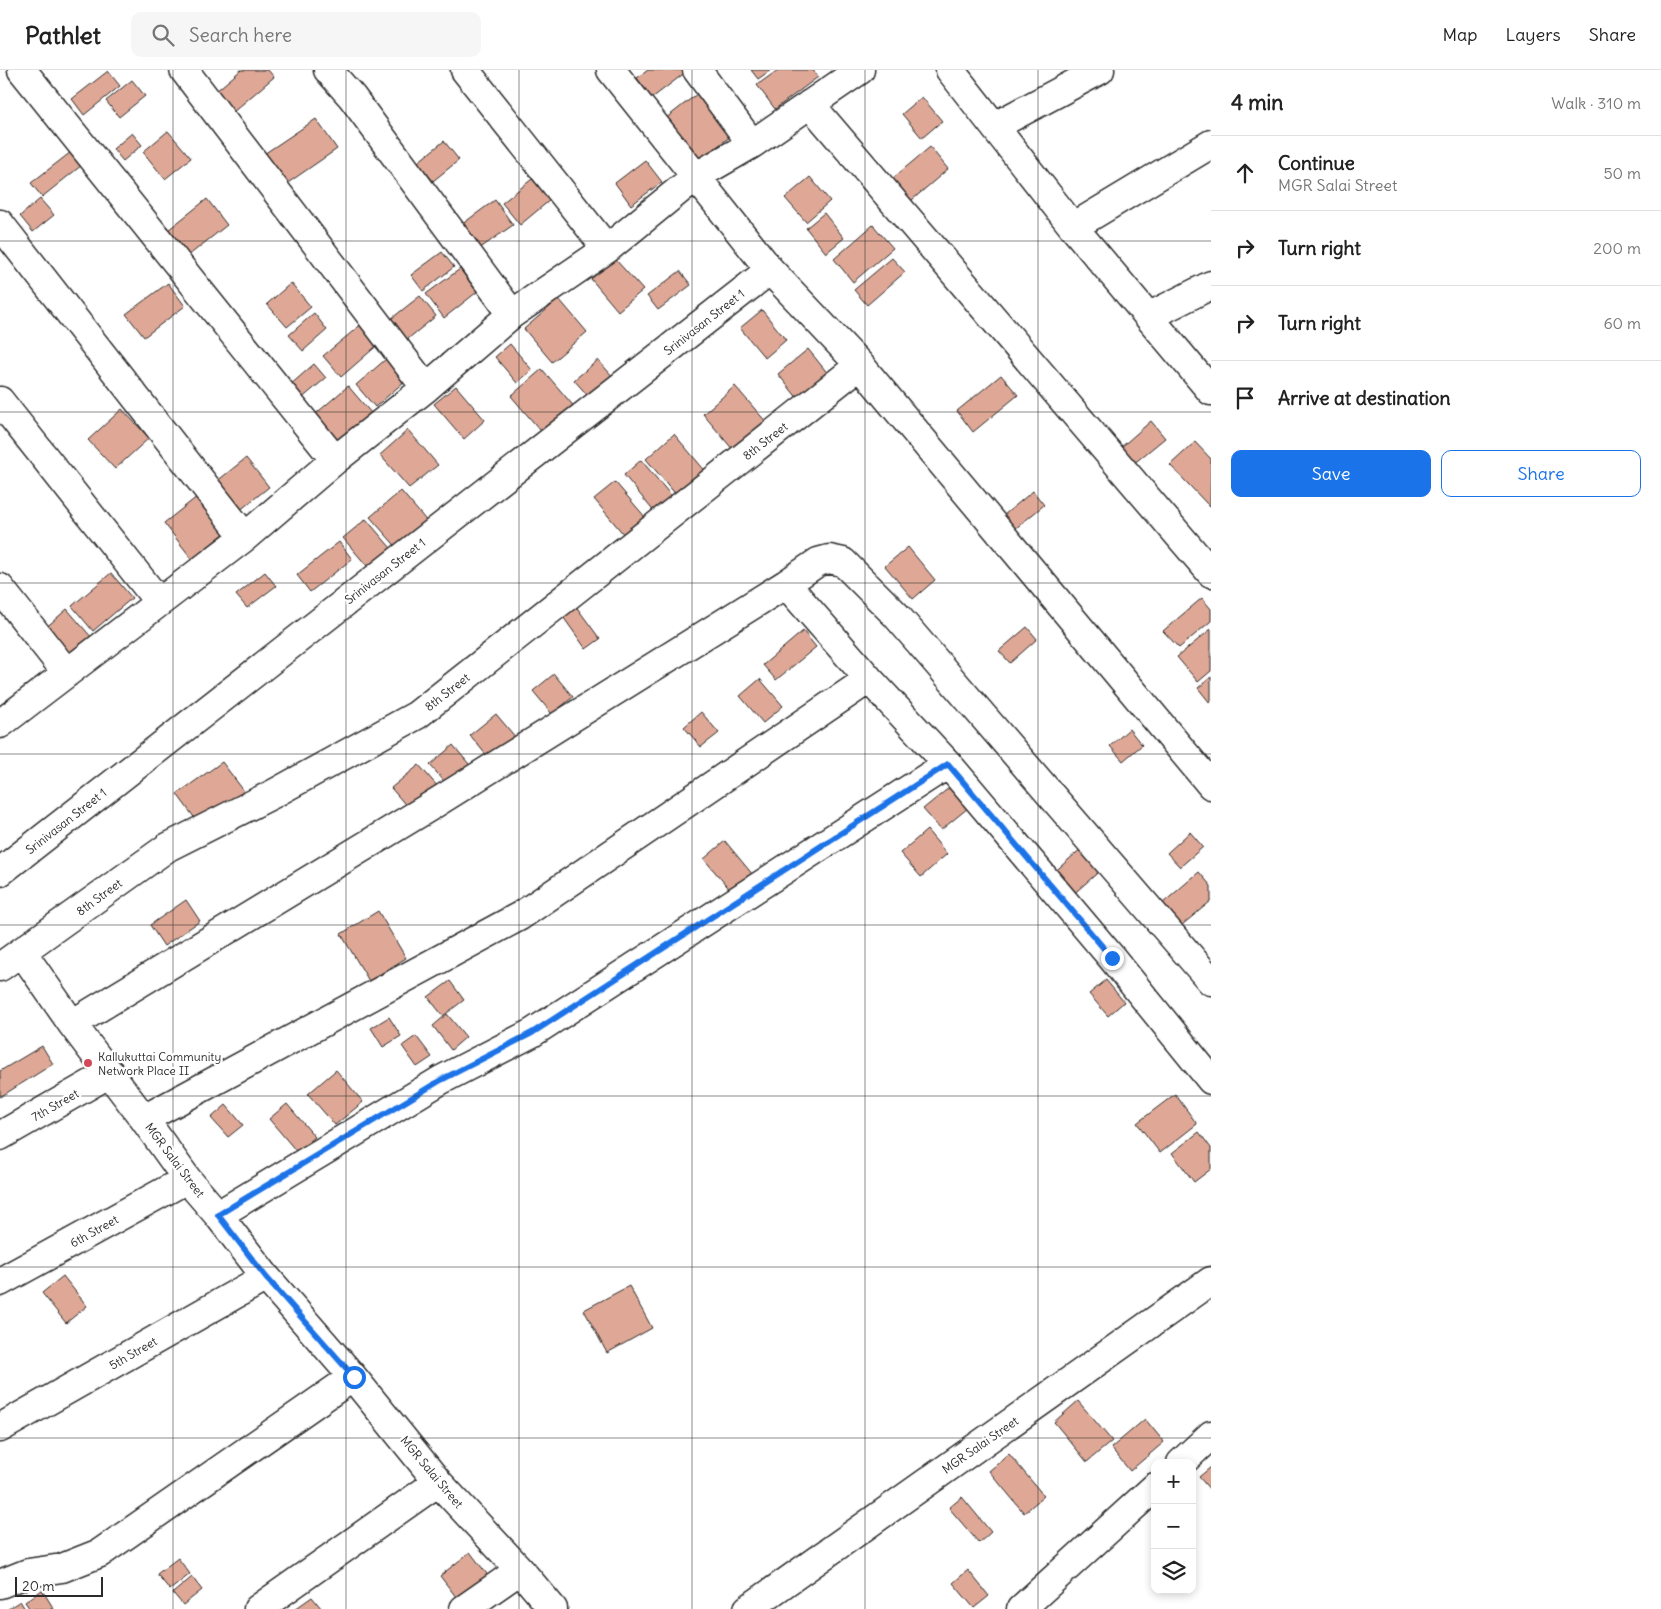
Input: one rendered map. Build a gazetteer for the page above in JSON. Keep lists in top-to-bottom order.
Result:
{
  "streets": {
    "street": [
      "Srinivasan Street 1",
      "8th Street",
      "7th Street",
      "MGR Salai Street",
      "6th Street",
      "5th Street"
    ]
  },
  "crossings": [
    ["8th Street", "MGR Salai Street"],
    ["7th Street", "MGR Salai Street"],
    ["MGR Salai Street", "6th Street"],
    ["MGR Salai Street", "5th Street"]
  ],
  "places": ["Kallukuttai Community Network Place II"],
  "scale_bar": "20 m",
  "page": {
    "header": "Pathlet",
    "search": "Search here",
    "nav": ["Map", "Layers", "Share"],
    "heading": ["4 min", "Walk · 310 m"],
    "list": [
      ["Continue", "MGR Salai Street", "50 m"],
      ["Turn right", "200 m"],
      ["Turn right", "60 m"],
      "Arrive at destination"
    ],
    "buttons": ["Save", "Share"],
    "map_buttons": ["+", "−"],
    "scale": "20 m"
  }
}
